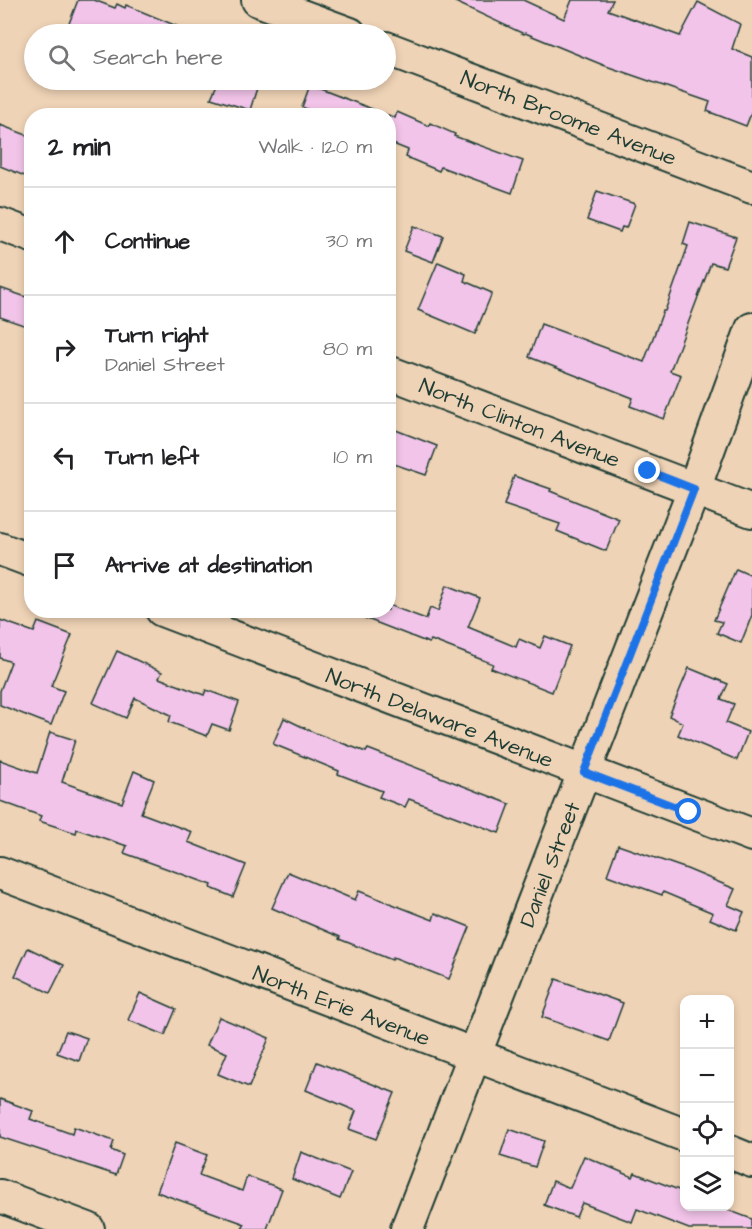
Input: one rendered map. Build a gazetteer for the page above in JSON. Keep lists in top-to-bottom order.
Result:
{
  "streets": {
    "street": [
      "North Broome Avenue",
      "North Clinton Avenue",
      "North Delaware Avenue",
      "Daniel Street",
      "North Erie Avenue"
    ]
  },
  "crossings": [
    ["North Clinton Avenue", "Daniel Street"],
    ["North Delaware Avenue", "Daniel Street"],
    ["Daniel Street", "North Erie Avenue"]
  ],
  "page": {
    "search": "Search here",
    "heading": ["2 min", "Walk · 120 m"],
    "list": [
      ["Continue", "30 m"],
      ["Turn right", "Daniel Street", "80 m"],
      ["Turn left", "10 m"],
      "Arrive at destination"
    ],
    "map_buttons": ["+", "−"]
  }
}
